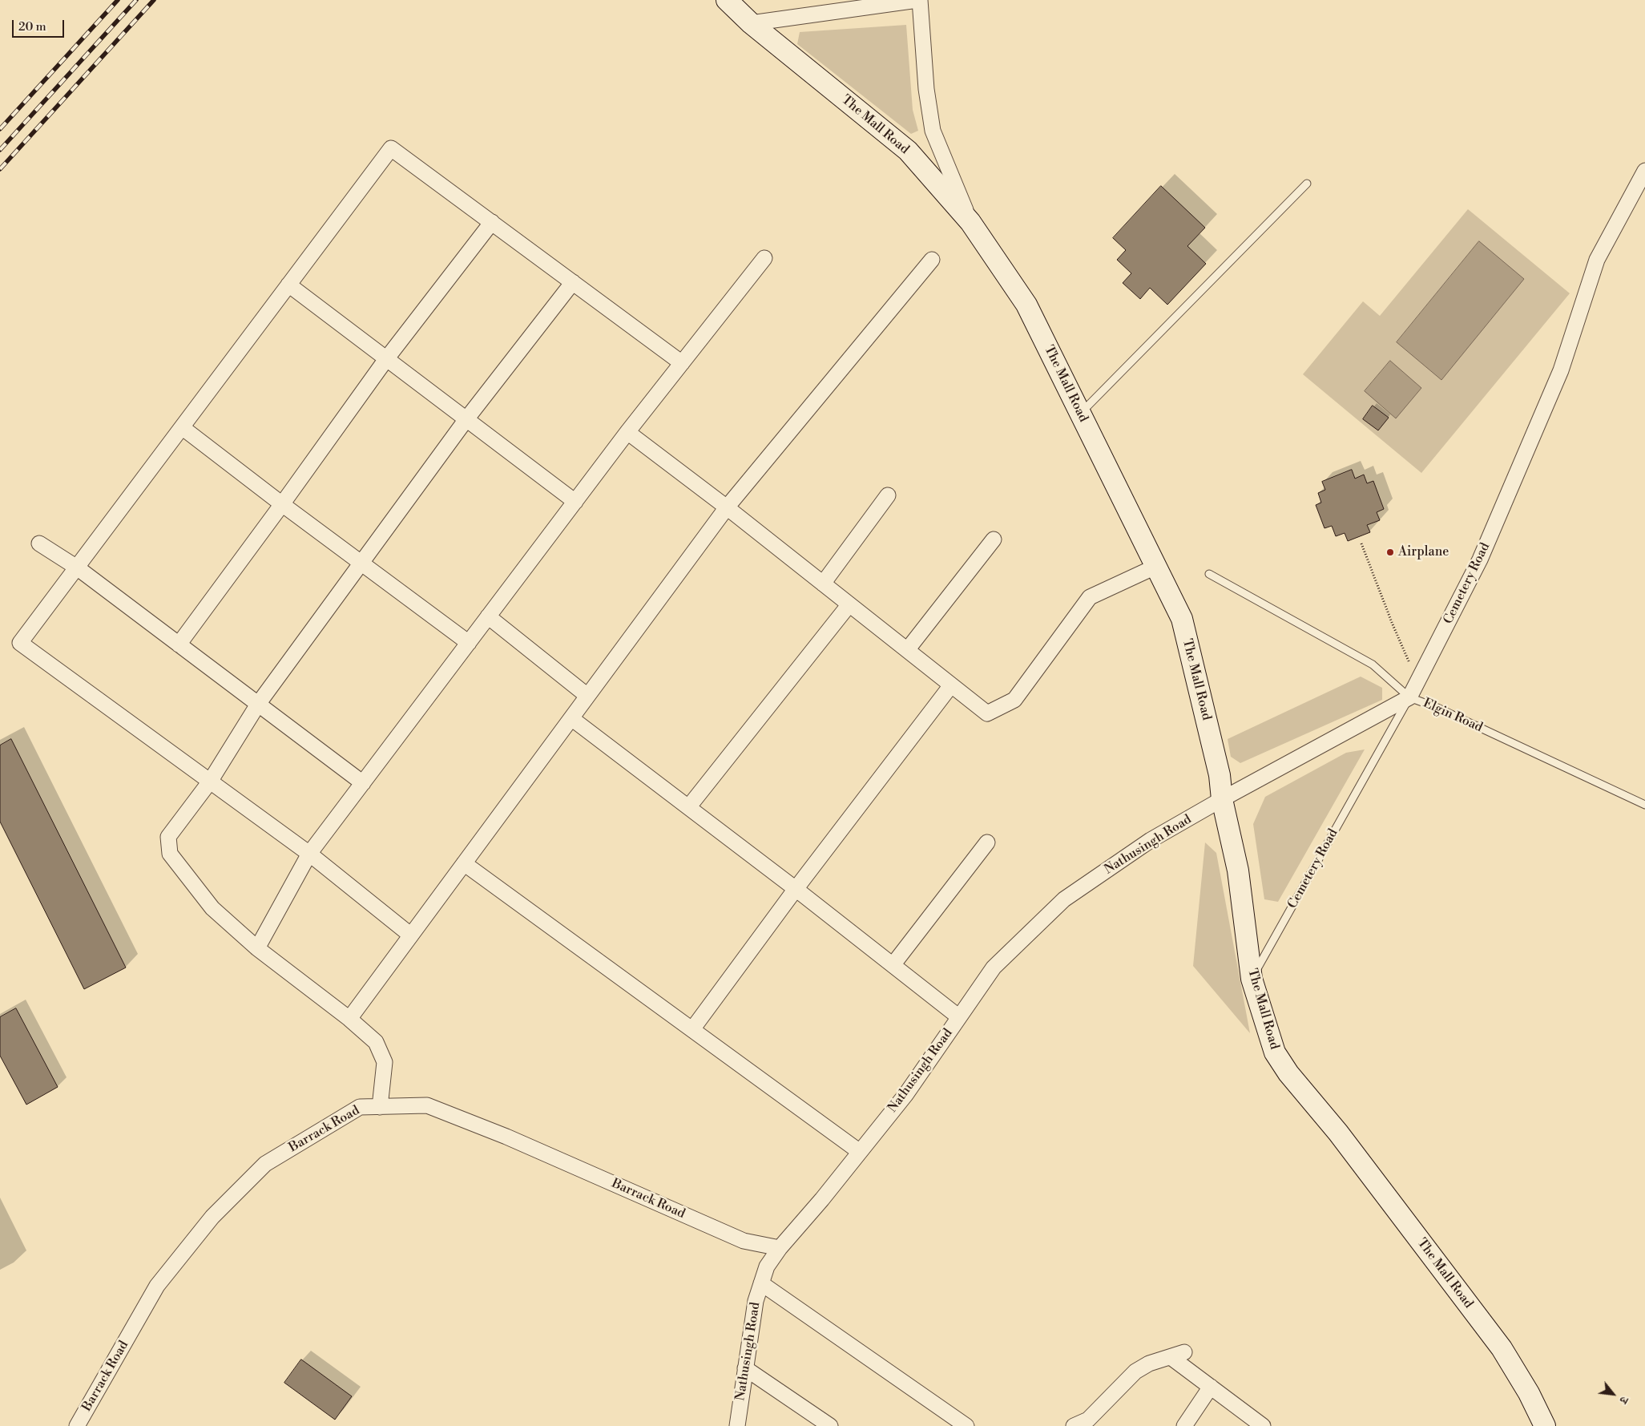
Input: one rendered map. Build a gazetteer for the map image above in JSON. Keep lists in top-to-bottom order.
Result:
{
  "streets": {
    "street": [
      "The Mall Road",
      "Cemetery Road",
      "Elgin Road",
      "Nathusingh Road",
      "Barrack Road"
    ]
  },
  "crossings": [
    ["The Mall Road", "Cemetery Road"],
    ["The Mall Road", "Elgin Road"],
    ["The Mall Road", "Nathusingh Road"],
    ["Cemetery Road", "Elgin Road"],
    ["Elgin Road", "Nathusingh Road"],
    ["Nathusingh Road", "Barrack Road"]
  ],
  "places": ["Airplane"],
  "scale_bar": "20 m",
  "north": "bottom right"
}
